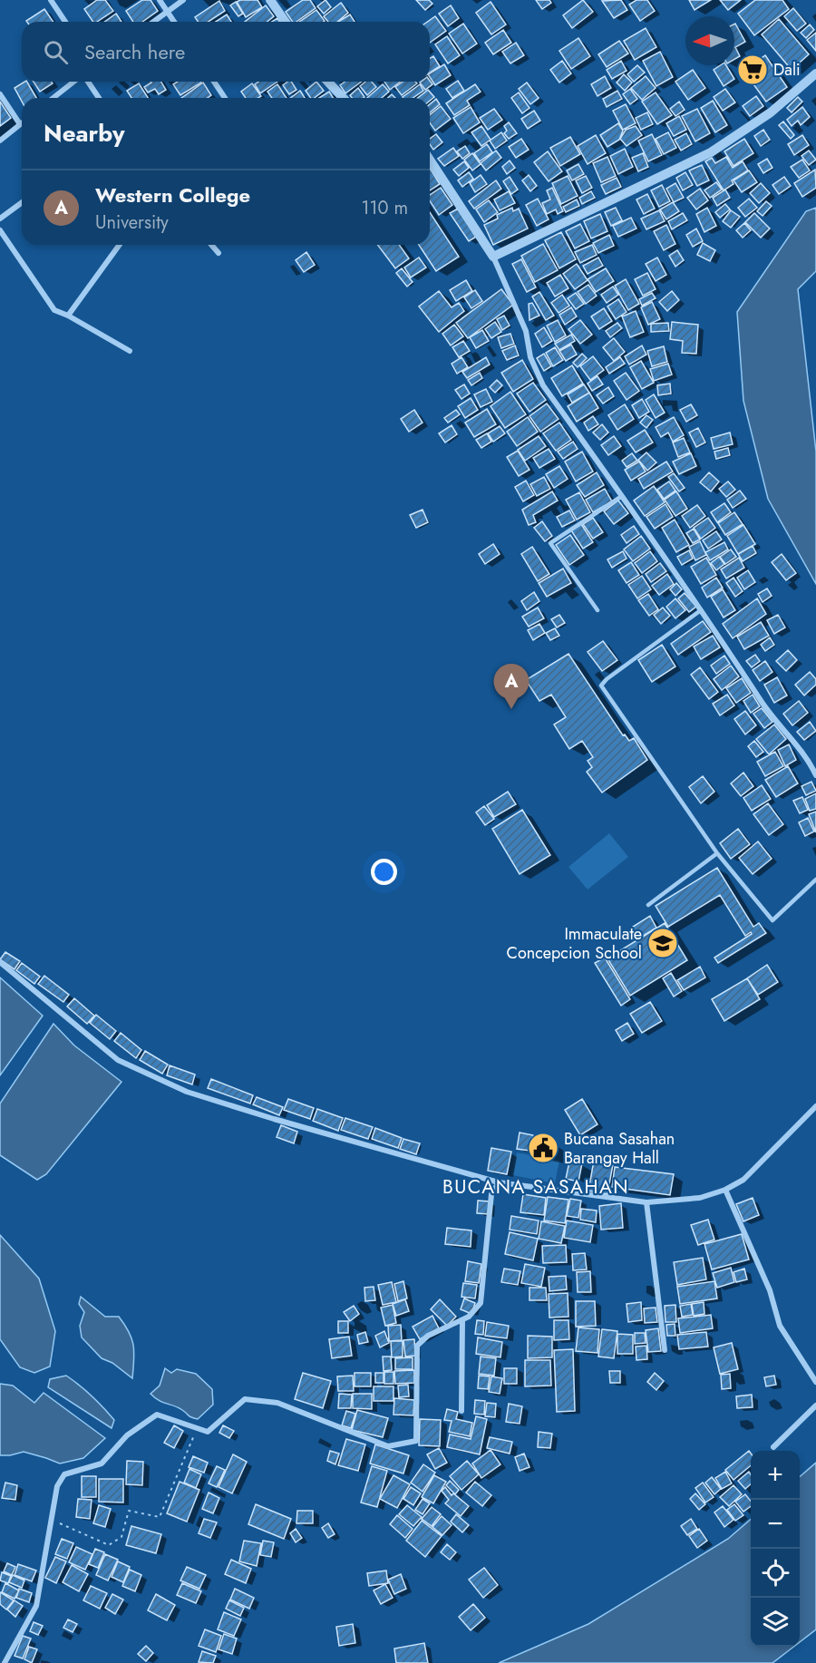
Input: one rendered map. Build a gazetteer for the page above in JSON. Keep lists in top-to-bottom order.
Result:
{
  "districts": ["BUCANA SASAHAN"],
  "places": {
    "supermarket": ["Dali"],
    "school or university": ["Immaculate Concepcion School"],
    "public building": ["Bucana Sasahan Barangay Hall"]
  },
  "north": "left",
  "page": {
    "search": "Search here",
    "heading": "Nearby",
    "list": [
      {
        "mark": "A",
        "name": "Western College",
        "note": "University",
        "value": "110 m"
      }
    ],
    "pins": "A",
    "map_buttons": ["+", "−"]
  }
}
